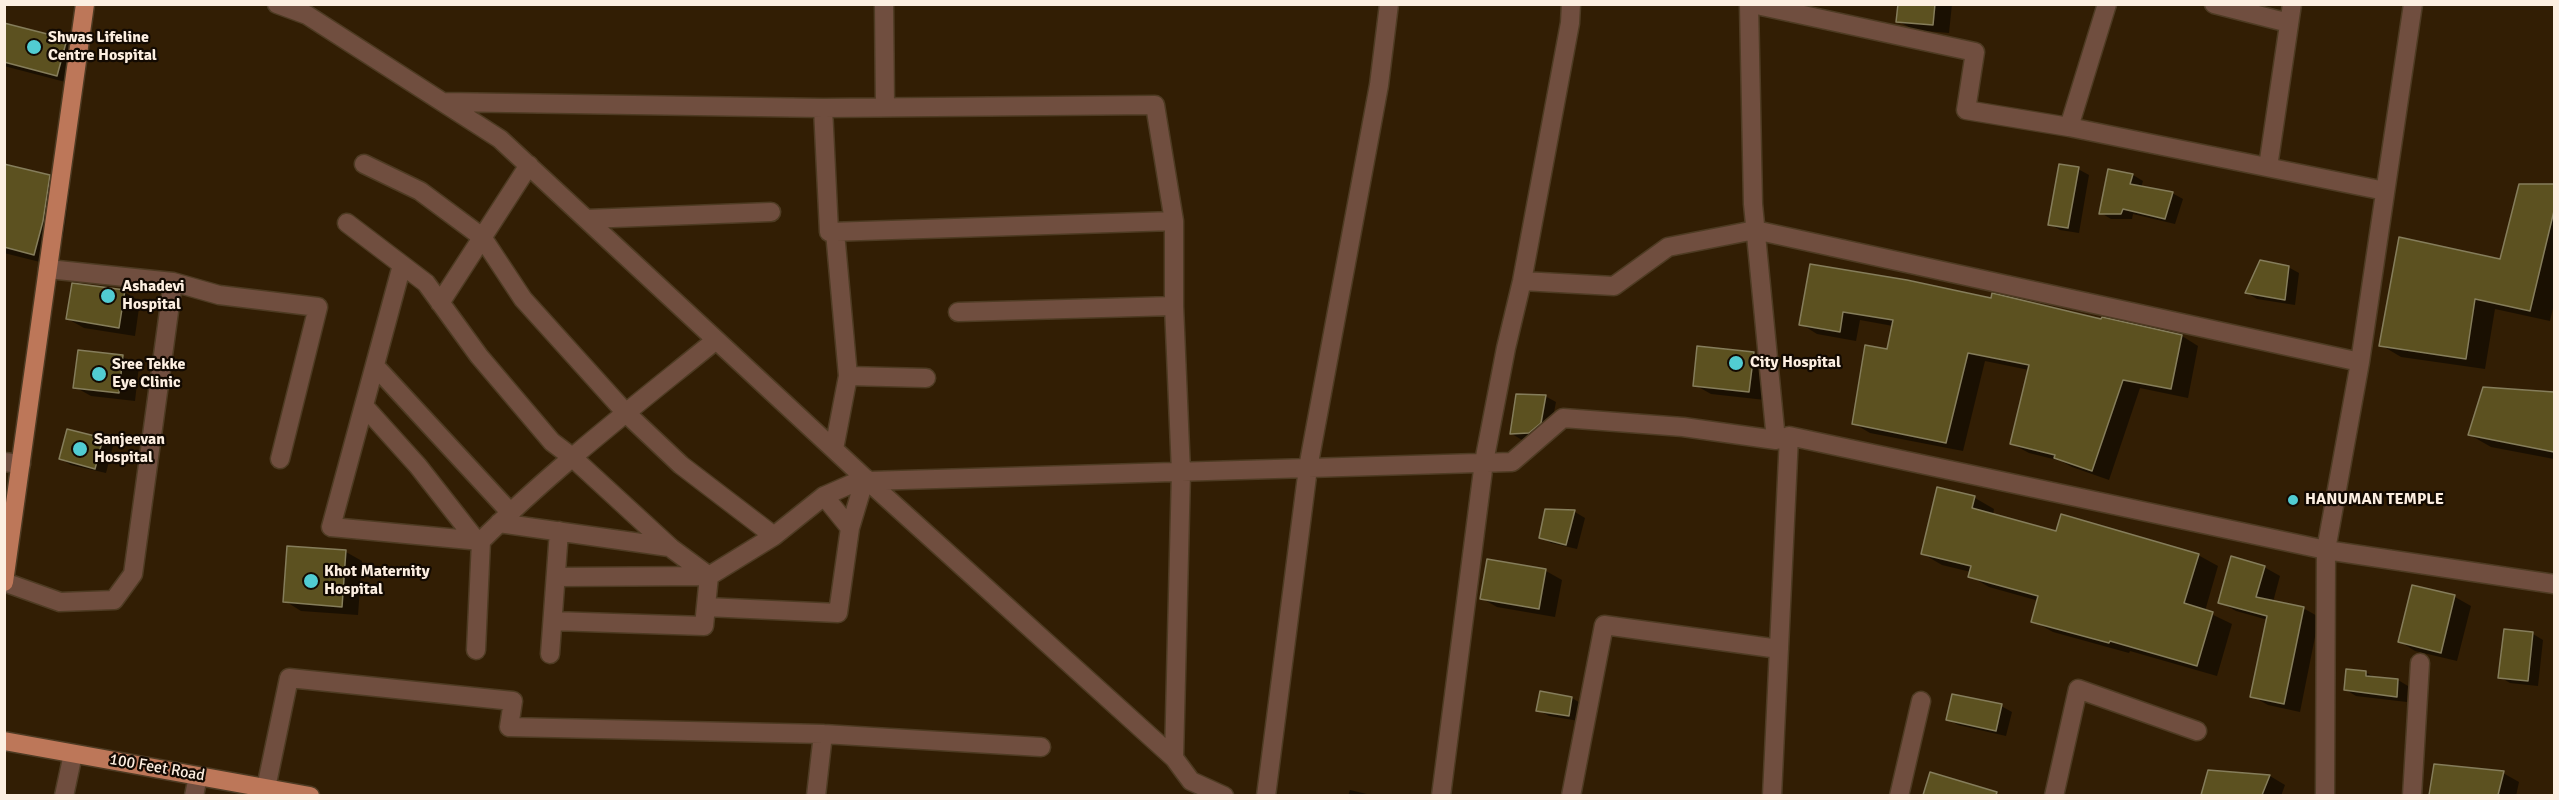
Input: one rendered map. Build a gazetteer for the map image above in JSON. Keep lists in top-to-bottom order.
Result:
{
  "streets": {
    "main road": ["100 Feet Road"]
  },
  "places": [
    "Shwas Lifeline Centre Hospital",
    "Ashadevi Hospital",
    "City Hospital",
    "Sree Tekke Eye Clinic",
    "Sanjeevan Hospital",
    "HANUMAN TEMPLE",
    "Khot Maternity Hospital"
  ]
}
